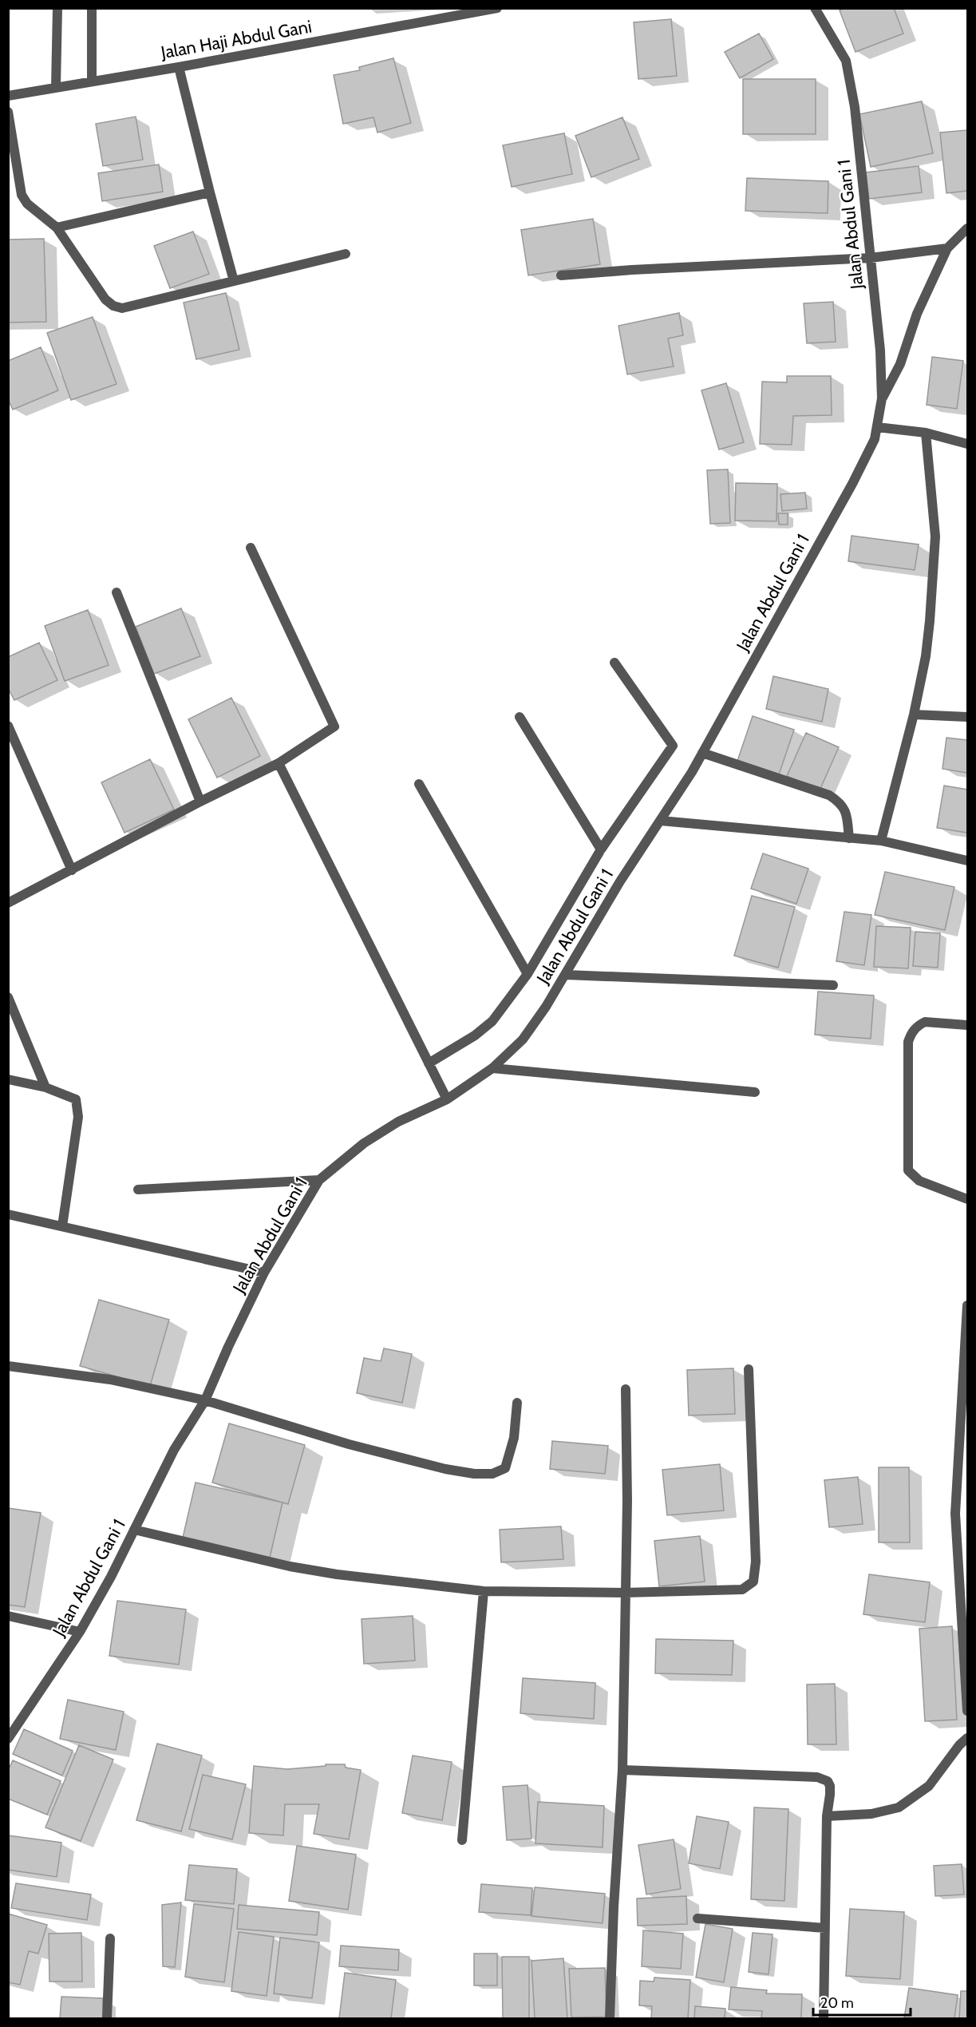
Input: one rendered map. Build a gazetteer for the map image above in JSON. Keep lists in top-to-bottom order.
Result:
{
  "streets": {
    "street": ["Jalan Haji Abdul Gani", "Jalan Abdul Gani 1"]
  },
  "scale_bar": "20 m"
}
